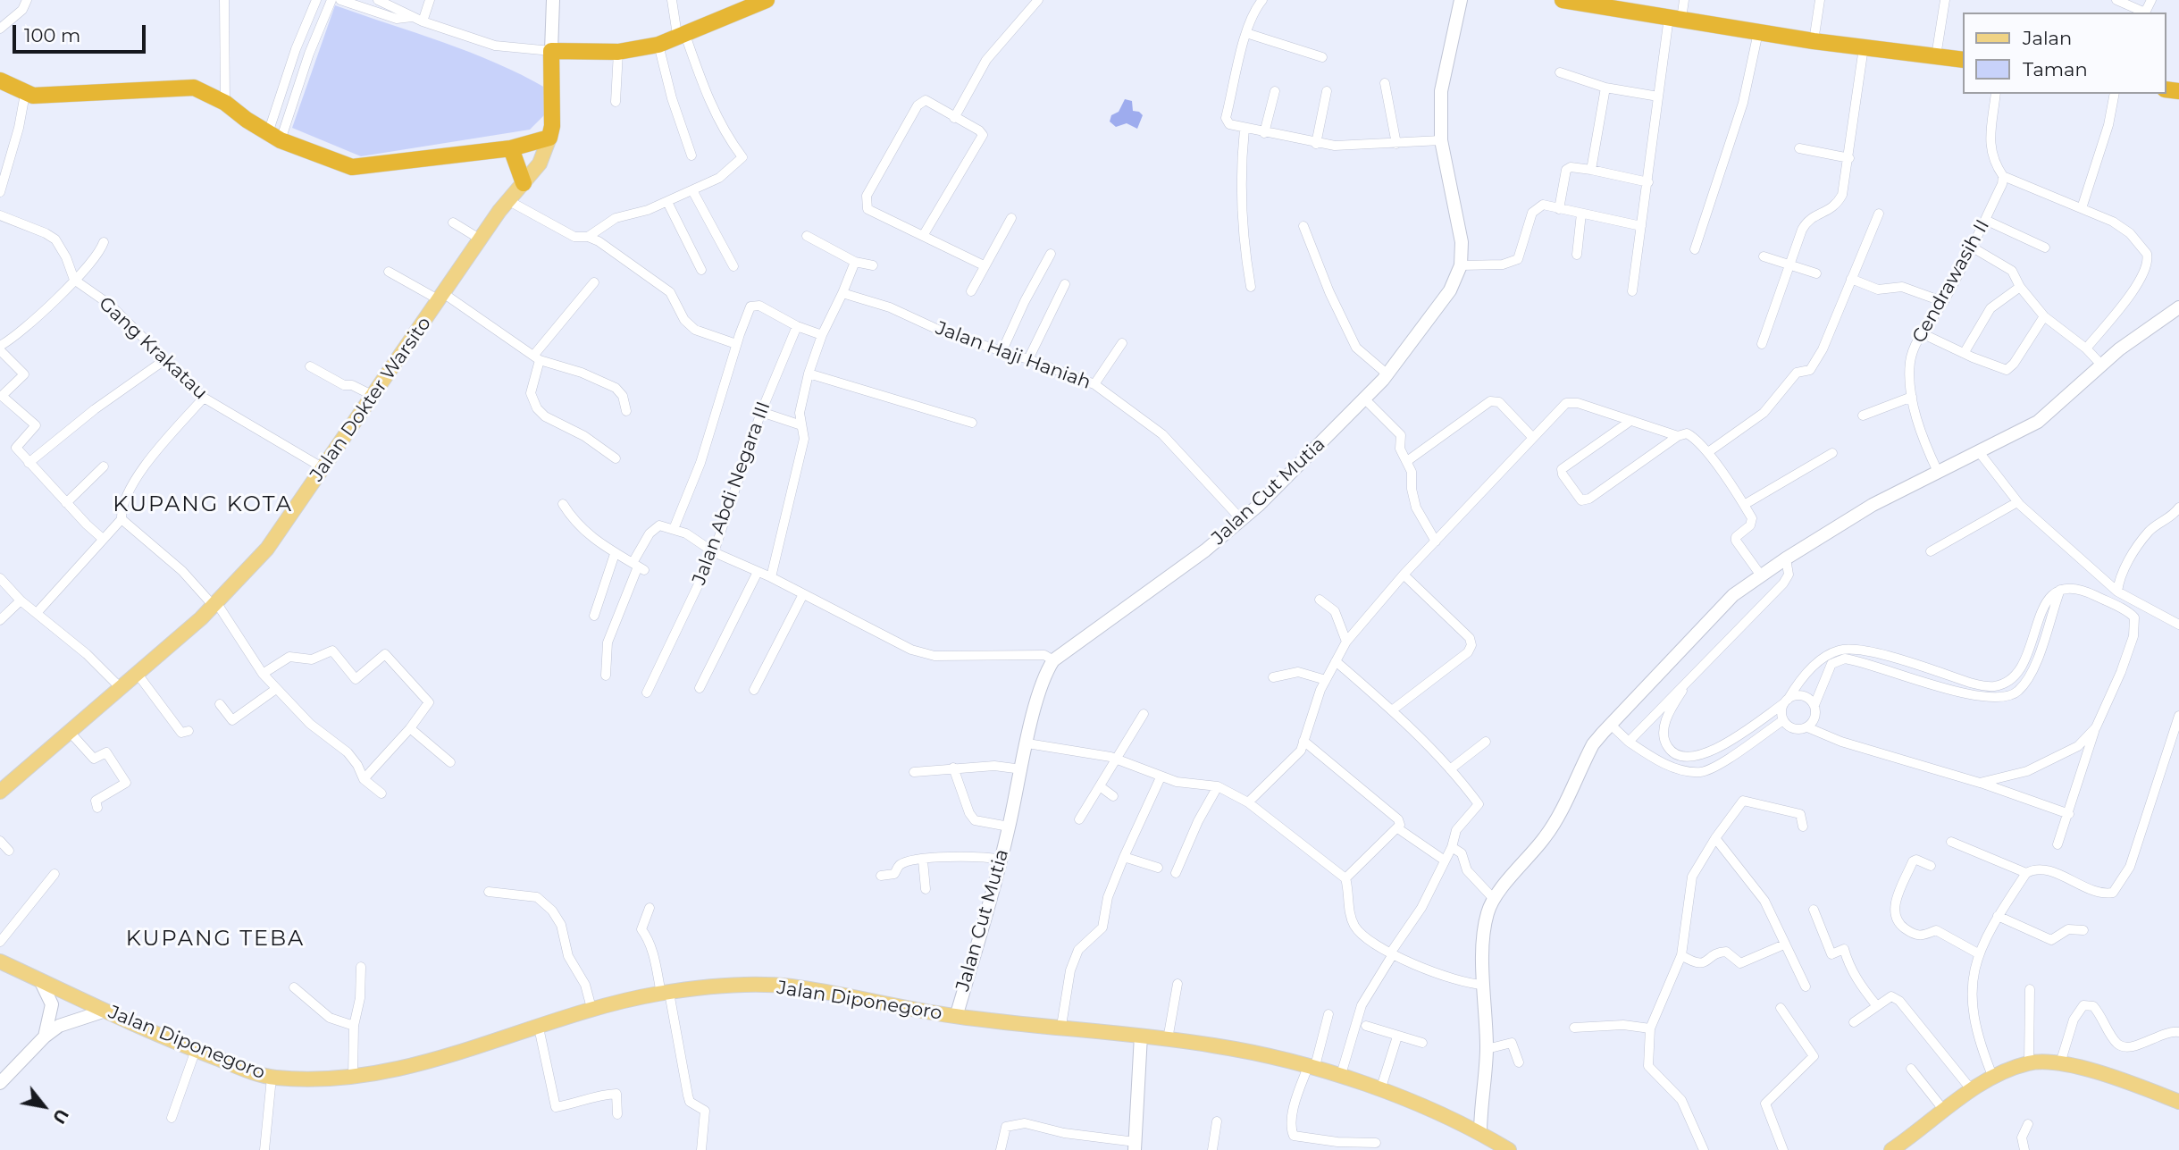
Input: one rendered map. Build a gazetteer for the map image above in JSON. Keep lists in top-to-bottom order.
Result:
{
  "streets": {
    "main road": ["Jalan Dokter Warsito", "Jalan Diponegoro"],
    "street": [
      "Cendrawasih II",
      "Gang Krakatau",
      "Jalan Haji Haniah",
      "Jalan Cut Mutia",
      "Jalan Abdi Negara III"
    ]
  },
  "crossings": [
    ["Gang Krakatau", "Jalan Dokter Warsito"],
    ["Jalan Haji Haniah", "Jalan Cut Mutia"],
    ["Jalan Cut Mutia", "Jalan Diponegoro"]
  ],
  "districts": ["KUPANG KOTA", "KUPANG TEBA"],
  "legend": ["Jalan", "Taman"],
  "scale_bar": "100 m",
  "north": "bottom right"
}
